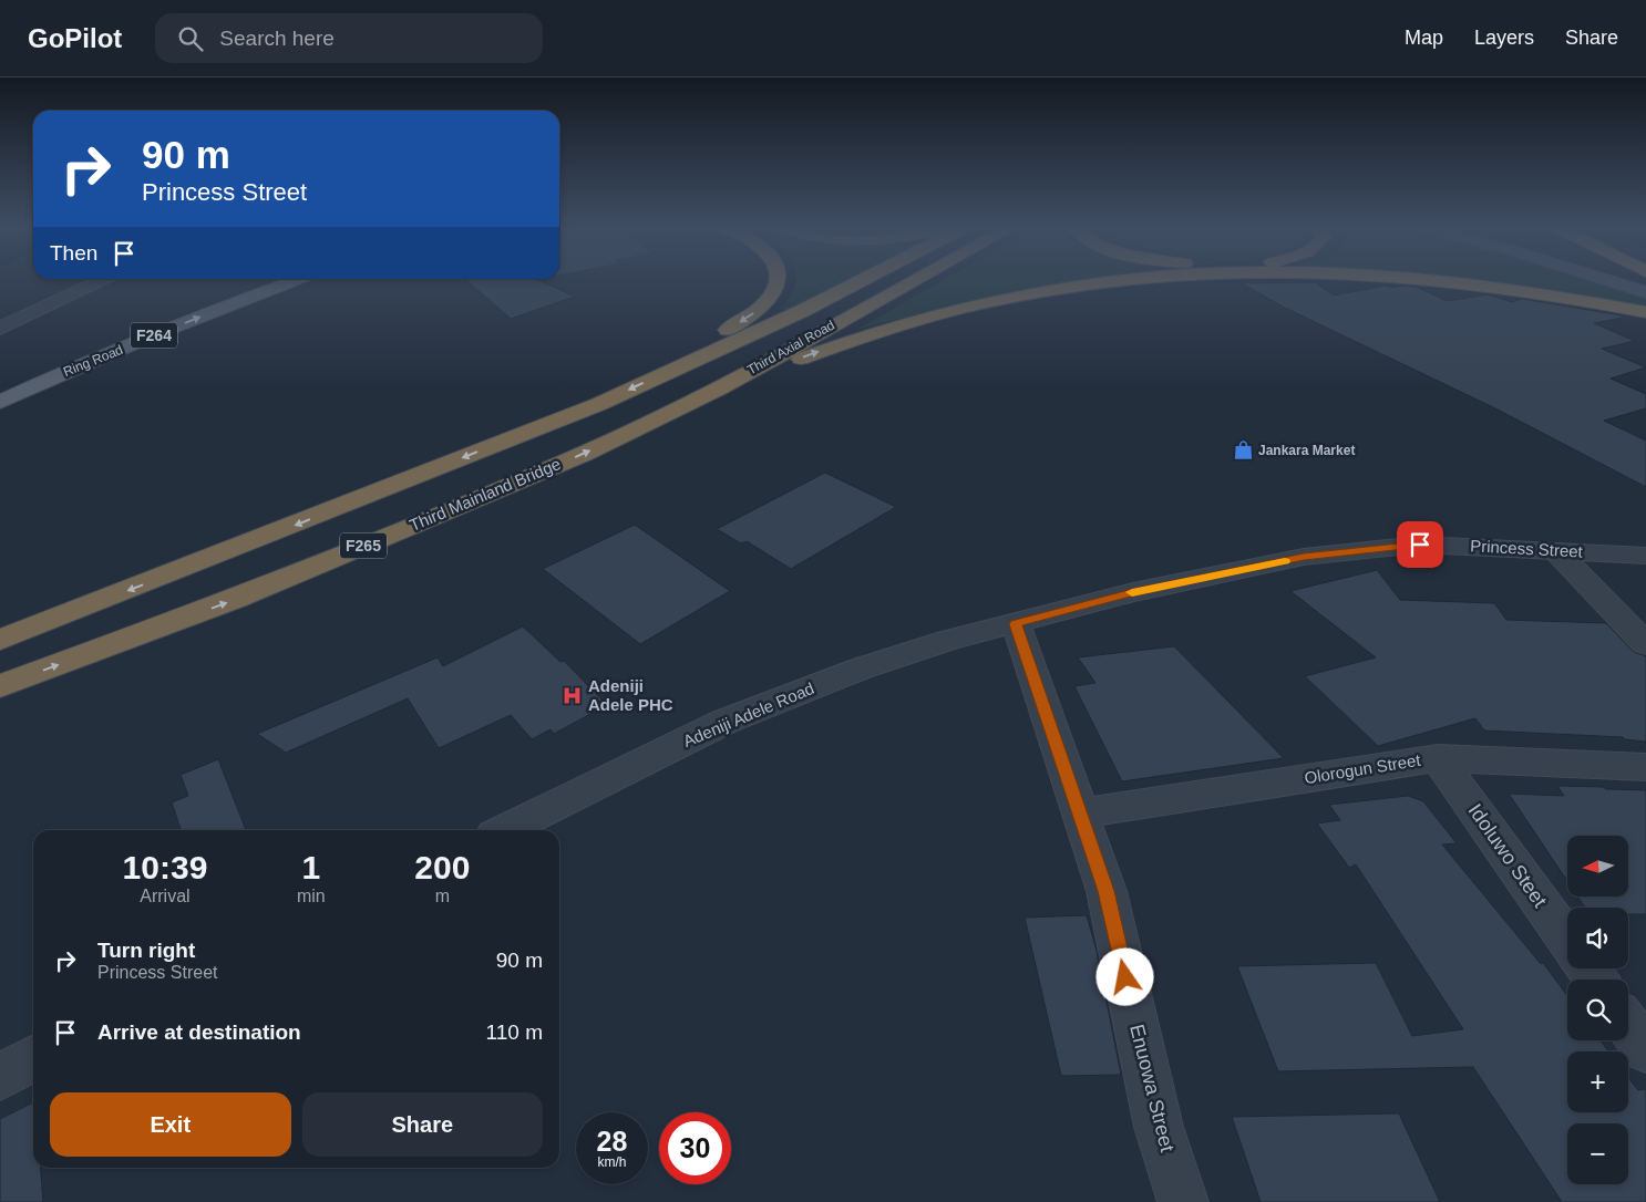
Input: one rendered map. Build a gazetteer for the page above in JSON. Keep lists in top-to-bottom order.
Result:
{
  "streets": {
    "highway": ["Third Axial Road", "Third Mainland Bridge", "F265"],
    "main road": ["F264", "Ring Road"],
    "street": [
      "Princess Street",
      "Adeniji Adele Road",
      "Olorogun Street",
      "Idoluwo Steet",
      "Enuowa Street"
    ]
  },
  "crossings": [
    ["Third Axial Road", "Third Mainland Bridge"],
    ["Third Axial Road", "F265"],
    ["Princess Street", "Adeniji Adele Road"],
    ["Princess Street", "Enuowa Street"],
    ["Adeniji Adele Road", "Enuowa Street"],
    ["Olorogun Street", "Idoluwo Steet"],
    ["Olorogun Street", "Enuowa Street"]
  ],
  "places": {
    "shop": ["Jankara Market"],
    "hospital": ["Adeniji Adele PHC"]
  },
  "north": "left",
  "page": {
    "header": "GoPilot",
    "search": "Search here",
    "nav": ["Map", "Layers", "Share"],
    "turn": ["90 m", "Princess Street"],
    "then": "Then",
    "eta": [
      "10:39",
      "Arrival",
      "1",
      "min",
      "200",
      "m"
    ],
    "map_buttons": ["+", "−"],
    "list": [
      {
        "name": "Turn right",
        "note": "Princess Street",
        "value": "90 m"
      },
      {
        "name": "Arrive at destination",
        "value": "110 m"
      }
    ],
    "buttons": ["Exit", "Share"],
    "speed": "28 km/h",
    "limit": "30"
  }
}
